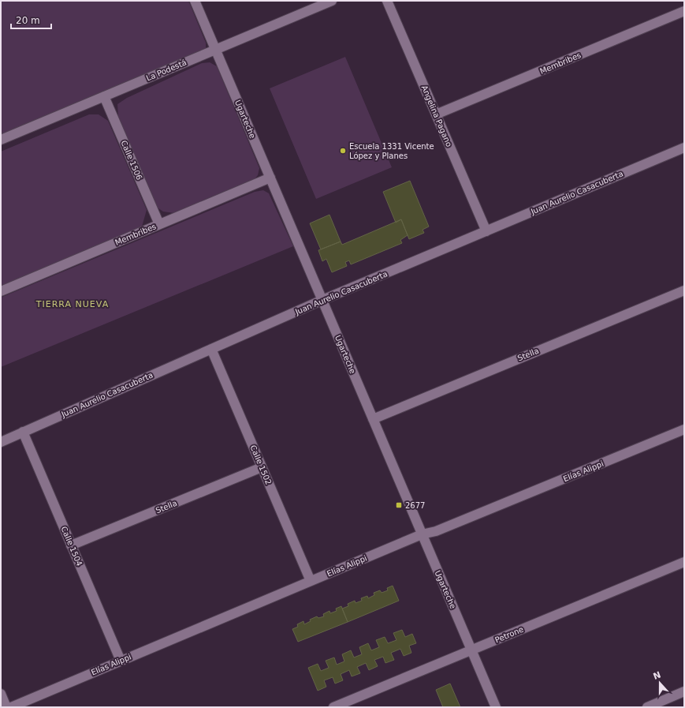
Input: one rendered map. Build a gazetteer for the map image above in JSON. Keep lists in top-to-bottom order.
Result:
{
  "streets": {
    "street": [
      "Membribes",
      "La Podestá",
      "Angelina Pagano",
      "Ugarteche",
      "Calle 1506",
      "Juan Aurelio Casacuberta",
      "Stella",
      "Calle 1502",
      "Elías Alippi",
      "Calle 1504",
      "Petrone"
    ]
  },
  "crossings": [
    ["Membribes", "Angelina Pagano"],
    ["Membribes", "Ugarteche"],
    ["Membribes", "Calle 1506"],
    ["La Podestá", "Ugarteche"],
    ["La Podestá", "Calle 1506"],
    ["Angelina Pagano", "Juan Aurelio Casacuberta"],
    ["Ugarteche", "Juan Aurelio Casacuberta"],
    ["Ugarteche", "Stella"],
    ["Ugarteche", "Elías Alippi"],
    ["Ugarteche", "Petrone"],
    ["Juan Aurelio Casacuberta", "Calle 1502"],
    ["Juan Aurelio Casacuberta", "Calle 1504"],
    ["Stella", "Calle 1502"],
    ["Stella", "Calle 1504"],
    ["Calle 1502", "Elías Alippi"],
    ["Elías Alippi", "Calle 1504"]
  ],
  "districts": ["TIERRA NUEVA"],
  "places": {
    "other": ["Escuela 1331 Vicente López y Planes"],
    "transit": ["2677"]
  },
  "scale_bar": "20 m",
  "north": "top"
}
